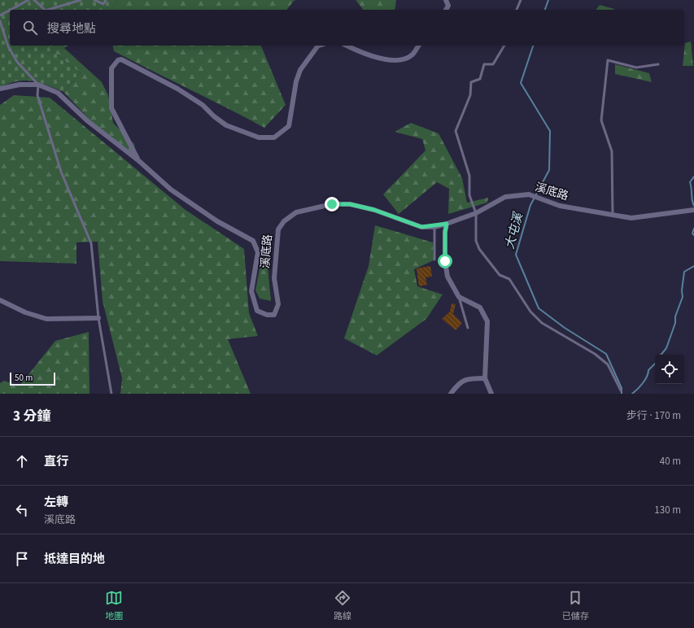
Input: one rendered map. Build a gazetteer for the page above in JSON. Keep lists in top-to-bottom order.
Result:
{
  "streets": {
    "street": ["溪底路"]
  },
  "water": ["大屯溪"],
  "scale_bar": "50 m",
  "page": {
    "search": "搜尋地點",
    "scale": "50 m",
    "heading": ["3 分鐘", "步行 · 170 m"],
    "list": [
      ["直行", "40 m"],
      ["左轉", "溪底路", "130 m"],
      "抵達目的地"
    ],
    "nav": ["地圖", "路線", "已儲存"]
  }
}
